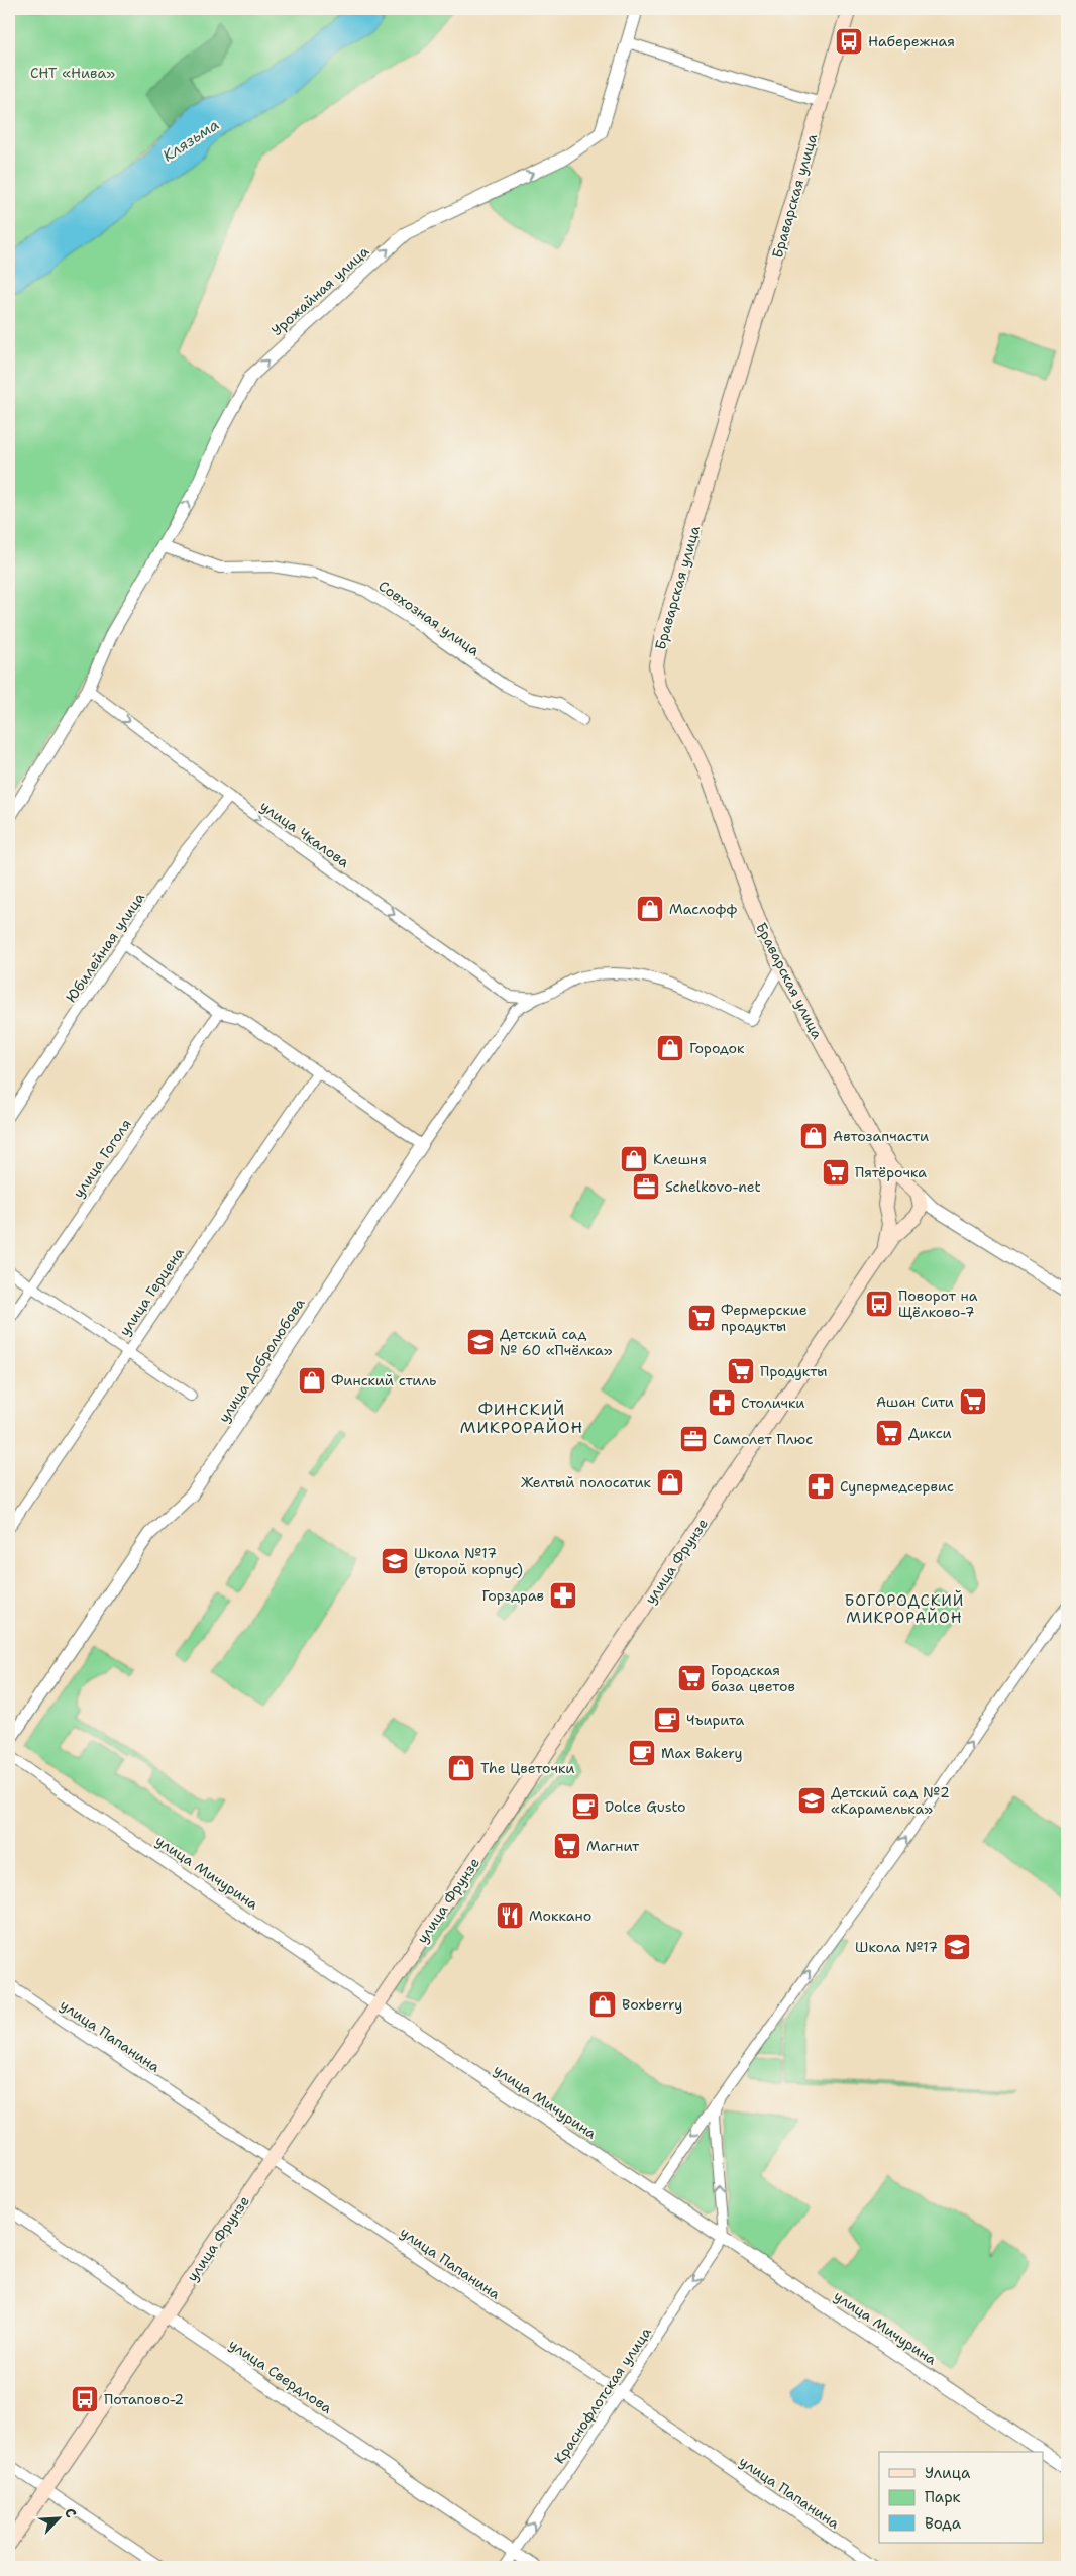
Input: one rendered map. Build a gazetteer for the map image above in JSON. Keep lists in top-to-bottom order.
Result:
{
  "streets": {
    "main road": ["Браварская улица", "улица Фрунзе"],
    "street": [
      "Урожайная улица",
      "Совхозная улица",
      "улица Чкалова",
      "Юбилейная улица",
      "улица Гоголя",
      "улица Герцена",
      "улица Добролюбова",
      "улица Мичурина",
      "улица Папанина",
      "улица Свердлова",
      "Краснофлотская улица"
    ]
  },
  "crossings": [
    ["Браварская улица", "улица Добролюбова"],
    ["Урожайная улица", "Совхозная улица"],
    ["Урожайная улица", "улица Чкалова"],
    ["улица Чкалова", "Юбилейная улица"],
    ["улица Чкалова", "улица Добролюбова"],
    ["улица Фрунзе", "улица Мичурина"],
    ["улица Фрунзе", "улица Папанина"],
    ["улица Фрунзе", "улица Свердлова"],
    ["улица Мичурина", "Краснофлотская улица"],
    ["улица Папанина", "Краснофлотская улица"],
    ["улица Свердлова", "Краснофлотская улица"]
  ],
  "one_way": ["Урожайная улица", "улица Чкалова"],
  "districts": ["ФИНСКИЙ МИКРОРАЙОН", "БОГОРОДСКИЙ МИКРОРАЙОН"],
  "water": ["Клязьма"],
  "parks": ["СНТ «Нива»"],
  "places": {
    "bus stop": ["Набережная", "Поворот на Щёлково-7", "Потапово-2"],
    "shop": [
      "Маслофф",
      "Городок",
      "Автозапчасти",
      "Клешня",
      "Финский стиль",
      "Желтый полосатик",
      "The Цветочки",
      "Boxberry"
    ],
    "supermarket": [
      "Пятёрочка",
      "Фермерские продукты",
      "Продукты",
      "Ашан Сити",
      "Дикси",
      "Городская база цветов",
      "Магнит"
    ],
    "office": ["Schelkovo-net", "Самолет Плюс"],
    "school or university": [
      "Детский сад № 60 «Пчёлка»",
      "Школа №17 (второй корпус)",
      "Детский сад №2 «Карамелька»",
      "Школа №17"
    ],
    "pharmacy": ["Столички", "Супермедсервис", "Горздрав"],
    "cafe": ["Чъирита", "Max Bakery", "Dolce Gusto"],
    "restaurant": ["Моккано"]
  },
  "legend": ["Улица", "Парк", "Вода"],
  "north": "top right"
}
